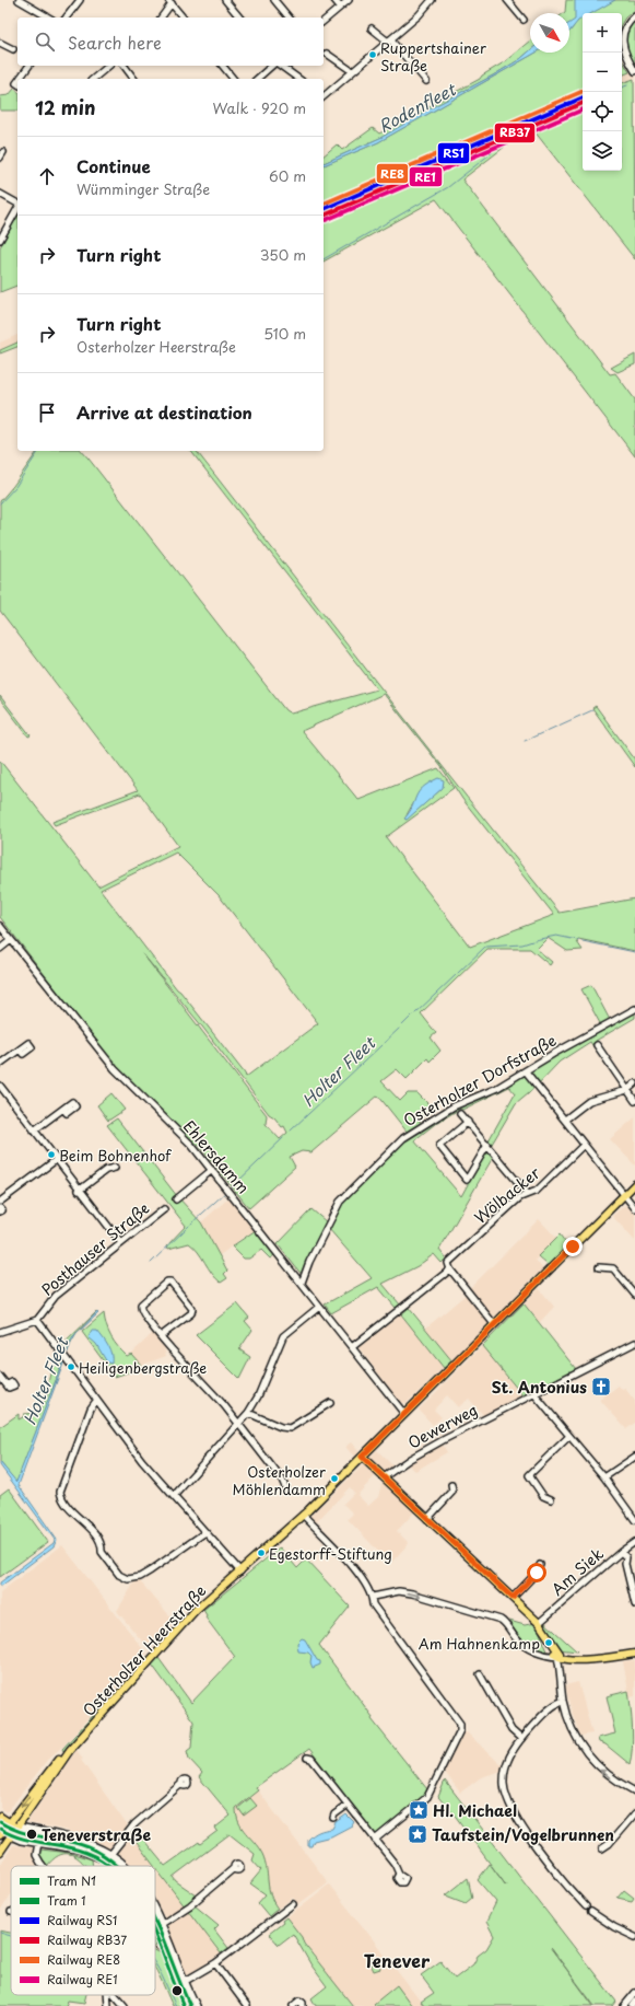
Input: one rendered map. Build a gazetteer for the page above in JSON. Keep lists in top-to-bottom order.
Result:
{
  "streets": {
    "main road": ["Osterholzer Heerstraße"],
    "street": [
      "Osterholzer Dorfstraße",
      "Ehlersdamm",
      "Wölbacker",
      "Posthauser Straße",
      "Oewerweg",
      "Am Siek"
    ]
  },
  "crossings": [
    ["Osterholzer Dorfstraße", "Ehlersdamm"],
    ["Ehlersdamm", "Wölbacker"],
    ["Ehlersdamm", "Osterholzer Heerstraße"]
  ],
  "districts": ["Tenever"],
  "water": ["Rodenfleet", "Holter Fleet"],
  "places": {
    "other": [
      "Ruppertshainer Straße",
      "Beim Bohnenhof",
      "Heiligenbergstraße",
      "Osterholzer Möhlendamm",
      "Egestorff-Stiftung",
      "Am Hahnenkamp",
      "Teneverstraße"
    ],
    "church": ["St. Antonius"],
    "place": ["Hl. Michael", "Taufstein/Vogelbrunnen"]
  },
  "lines": [
    "rail line RE8",
    "rail line RS1",
    "rail line RB37",
    "rail line RE1",
    "tram line N1",
    "tram line 1"
  ],
  "legend": [
    "Tram N1",
    "Tram 1",
    "Railway RS1",
    "Railway RB37",
    "Railway RE8",
    "Railway RE1"
  ],
  "north": "bottom right",
  "page": {
    "map_buttons": ["+", "−"],
    "search": "Search here",
    "heading": ["12 min", "Walk · 920 m"],
    "list": [
      ["Continue", "Wümminger Straße", "60 m"],
      ["Turn right", "350 m"],
      ["Turn right", "Osterholzer Heerstraße", "510 m"],
      "Arrive at destination"
    ]
  }
}
